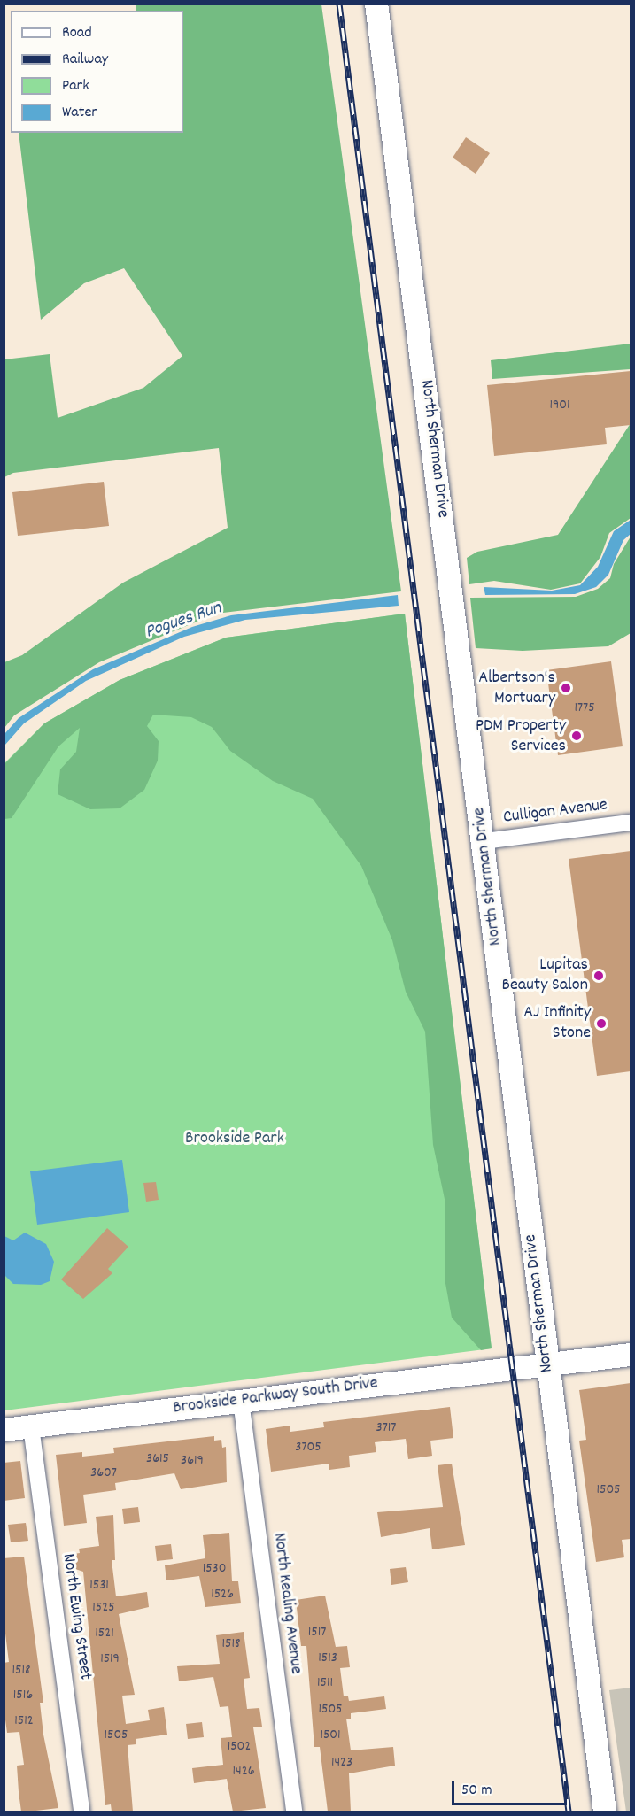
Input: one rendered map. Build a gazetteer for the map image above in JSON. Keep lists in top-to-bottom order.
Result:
{
  "streets": {
    "main road": ["North Sherman Drive", "Brookside Parkway South Drive"],
    "street": ["Culligan Avenue", "North Kealing Avenue", "North Ewing Street"]
  },
  "crossings": [
    ["North Sherman Drive", "Culligan Avenue"],
    ["North Sherman Drive", "Brookside Parkway South Drive"],
    ["Brookside Parkway South Drive", "North Kealing Avenue"],
    ["Brookside Parkway South Drive", "North Ewing Street"]
  ],
  "water": ["Pogues Run"],
  "parks": ["Brookside Park"],
  "places": [
    "Albertson's Mortuary",
    "PDM Property Services",
    "Lupitas Beauty Salon",
    "AJ Infinity Stone"
  ],
  "house_numbers": [
    "1901",
    "1775",
    "3717",
    "3705",
    "3615",
    "3619",
    "3607",
    "1505",
    "1530",
    "1531",
    "1526",
    "1525",
    "1517",
    "1521",
    "1518",
    "1513",
    "1519",
    "1518",
    "1511",
    "1516",
    "1505",
    "1512",
    "1505",
    "1501",
    "1502",
    "1423",
    "1426"
  ],
  "legend": [
    "Road",
    "Railway",
    "Park",
    "Water"
  ],
  "scale_bar": "50 m"
}
